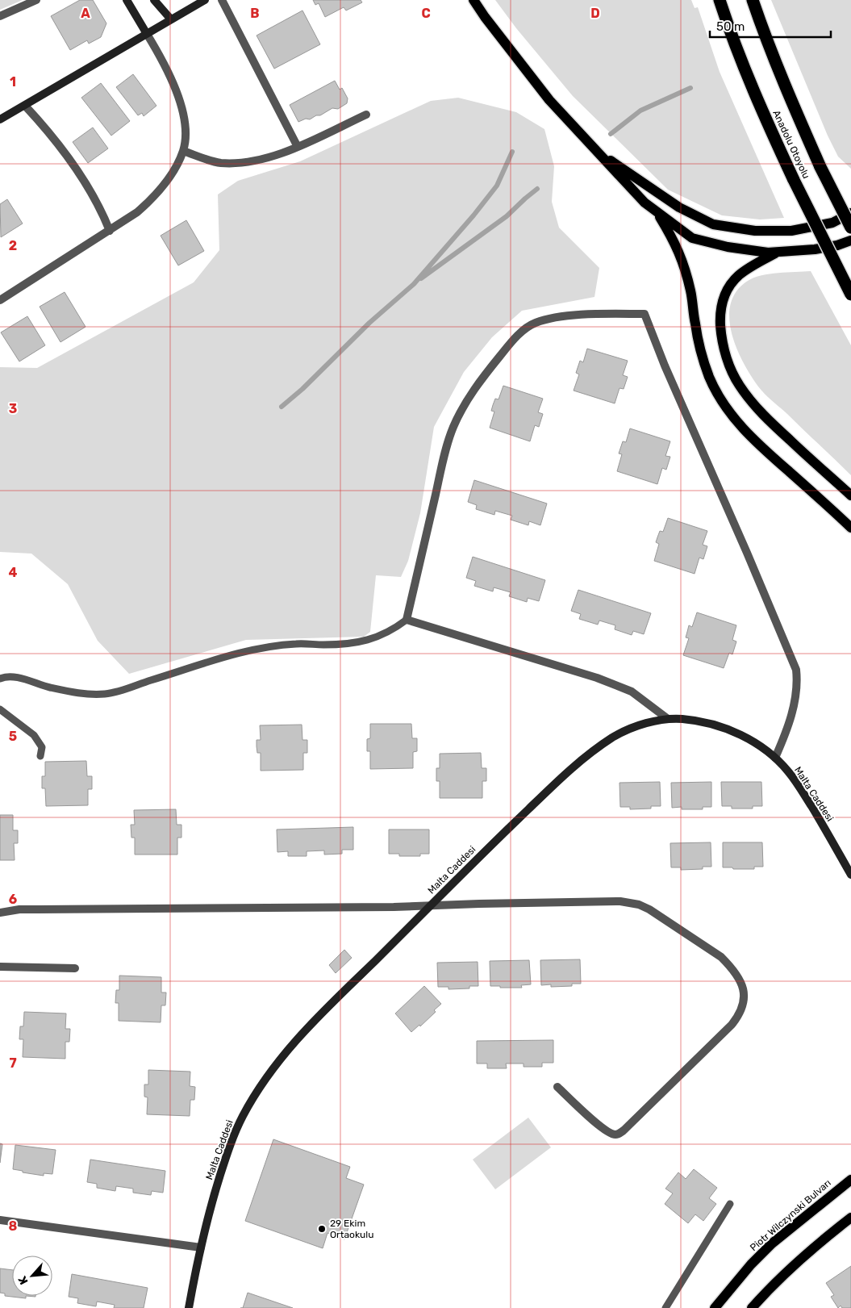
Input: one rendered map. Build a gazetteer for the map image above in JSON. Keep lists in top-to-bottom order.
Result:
{
  "streets": {
    "highway": ["Anadolu Otoyolu"],
    "main road": ["Malta Caddesi", "Piotr Wilczynski Bulvarı"]
  },
  "places": ["29 Ekim Ortaokulu"],
  "scale_bar": "50 m",
  "north": "bottom left",
  "grid": {
    "columns": [
      "A",
      "B",
      "C",
      "D"
    ],
    "rows": [
      "1",
      "2",
      "3",
      "4",
      "5",
      "6",
      "7",
      "8"
    ]
  }
}
